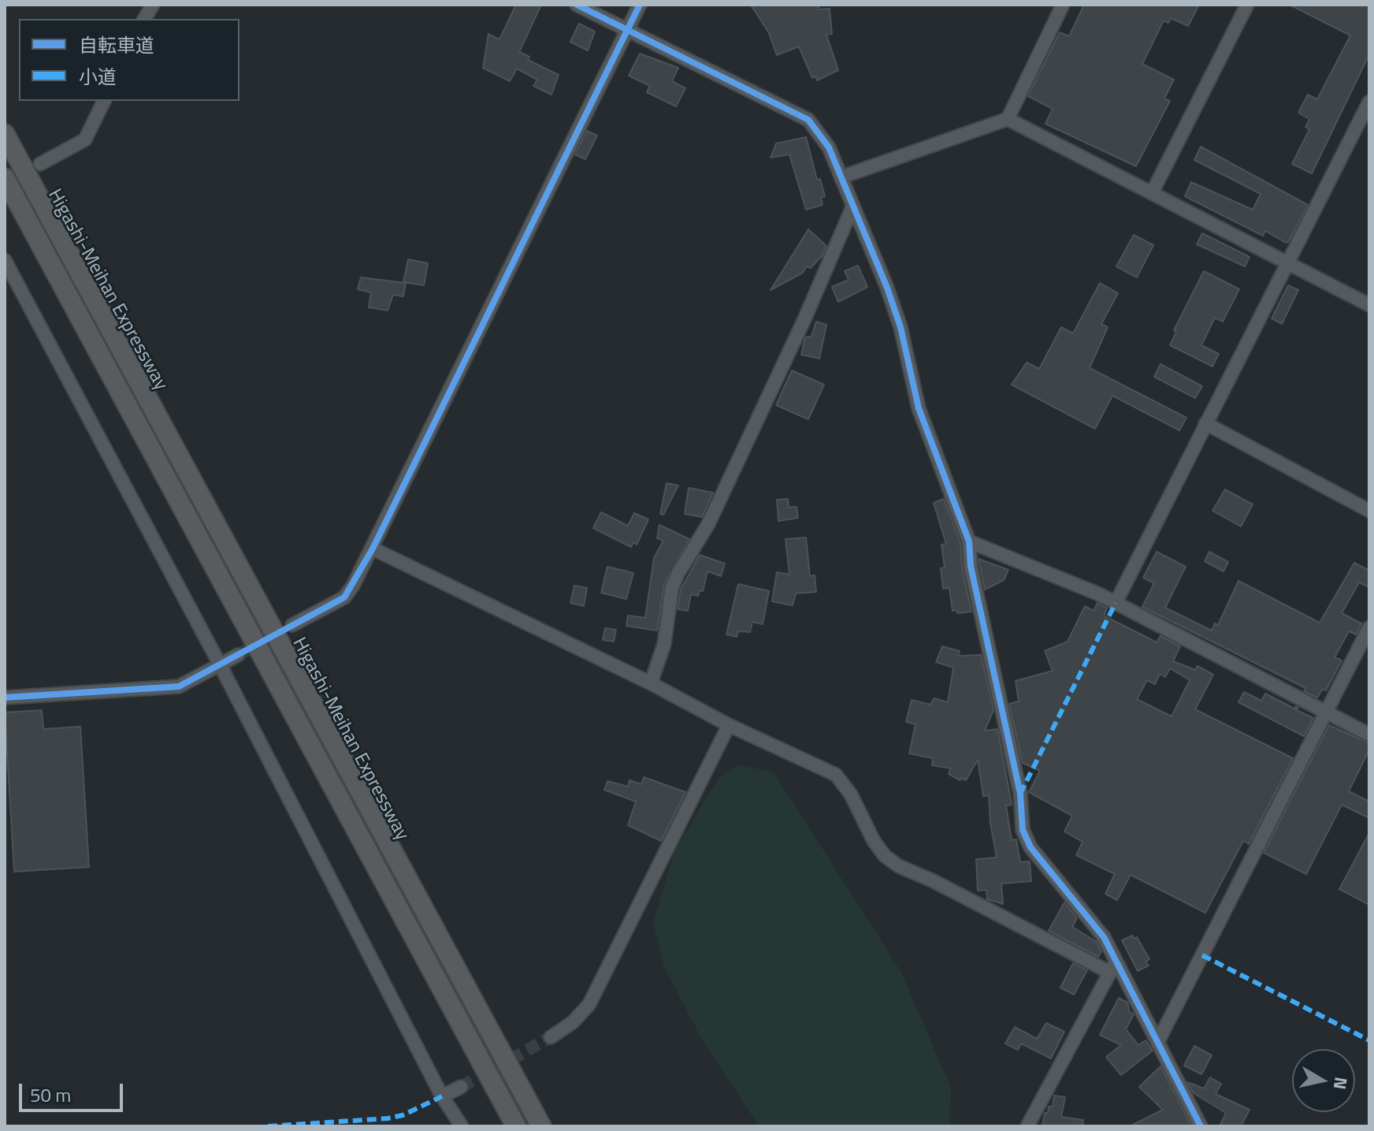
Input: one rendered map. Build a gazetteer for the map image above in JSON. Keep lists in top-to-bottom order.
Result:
{
  "streets": {
    "highway": ["Higashi-Meihan Expressway"]
  },
  "legend": ["自転車道", "小道"],
  "scale_bar": "50 m",
  "north": "right"
}
